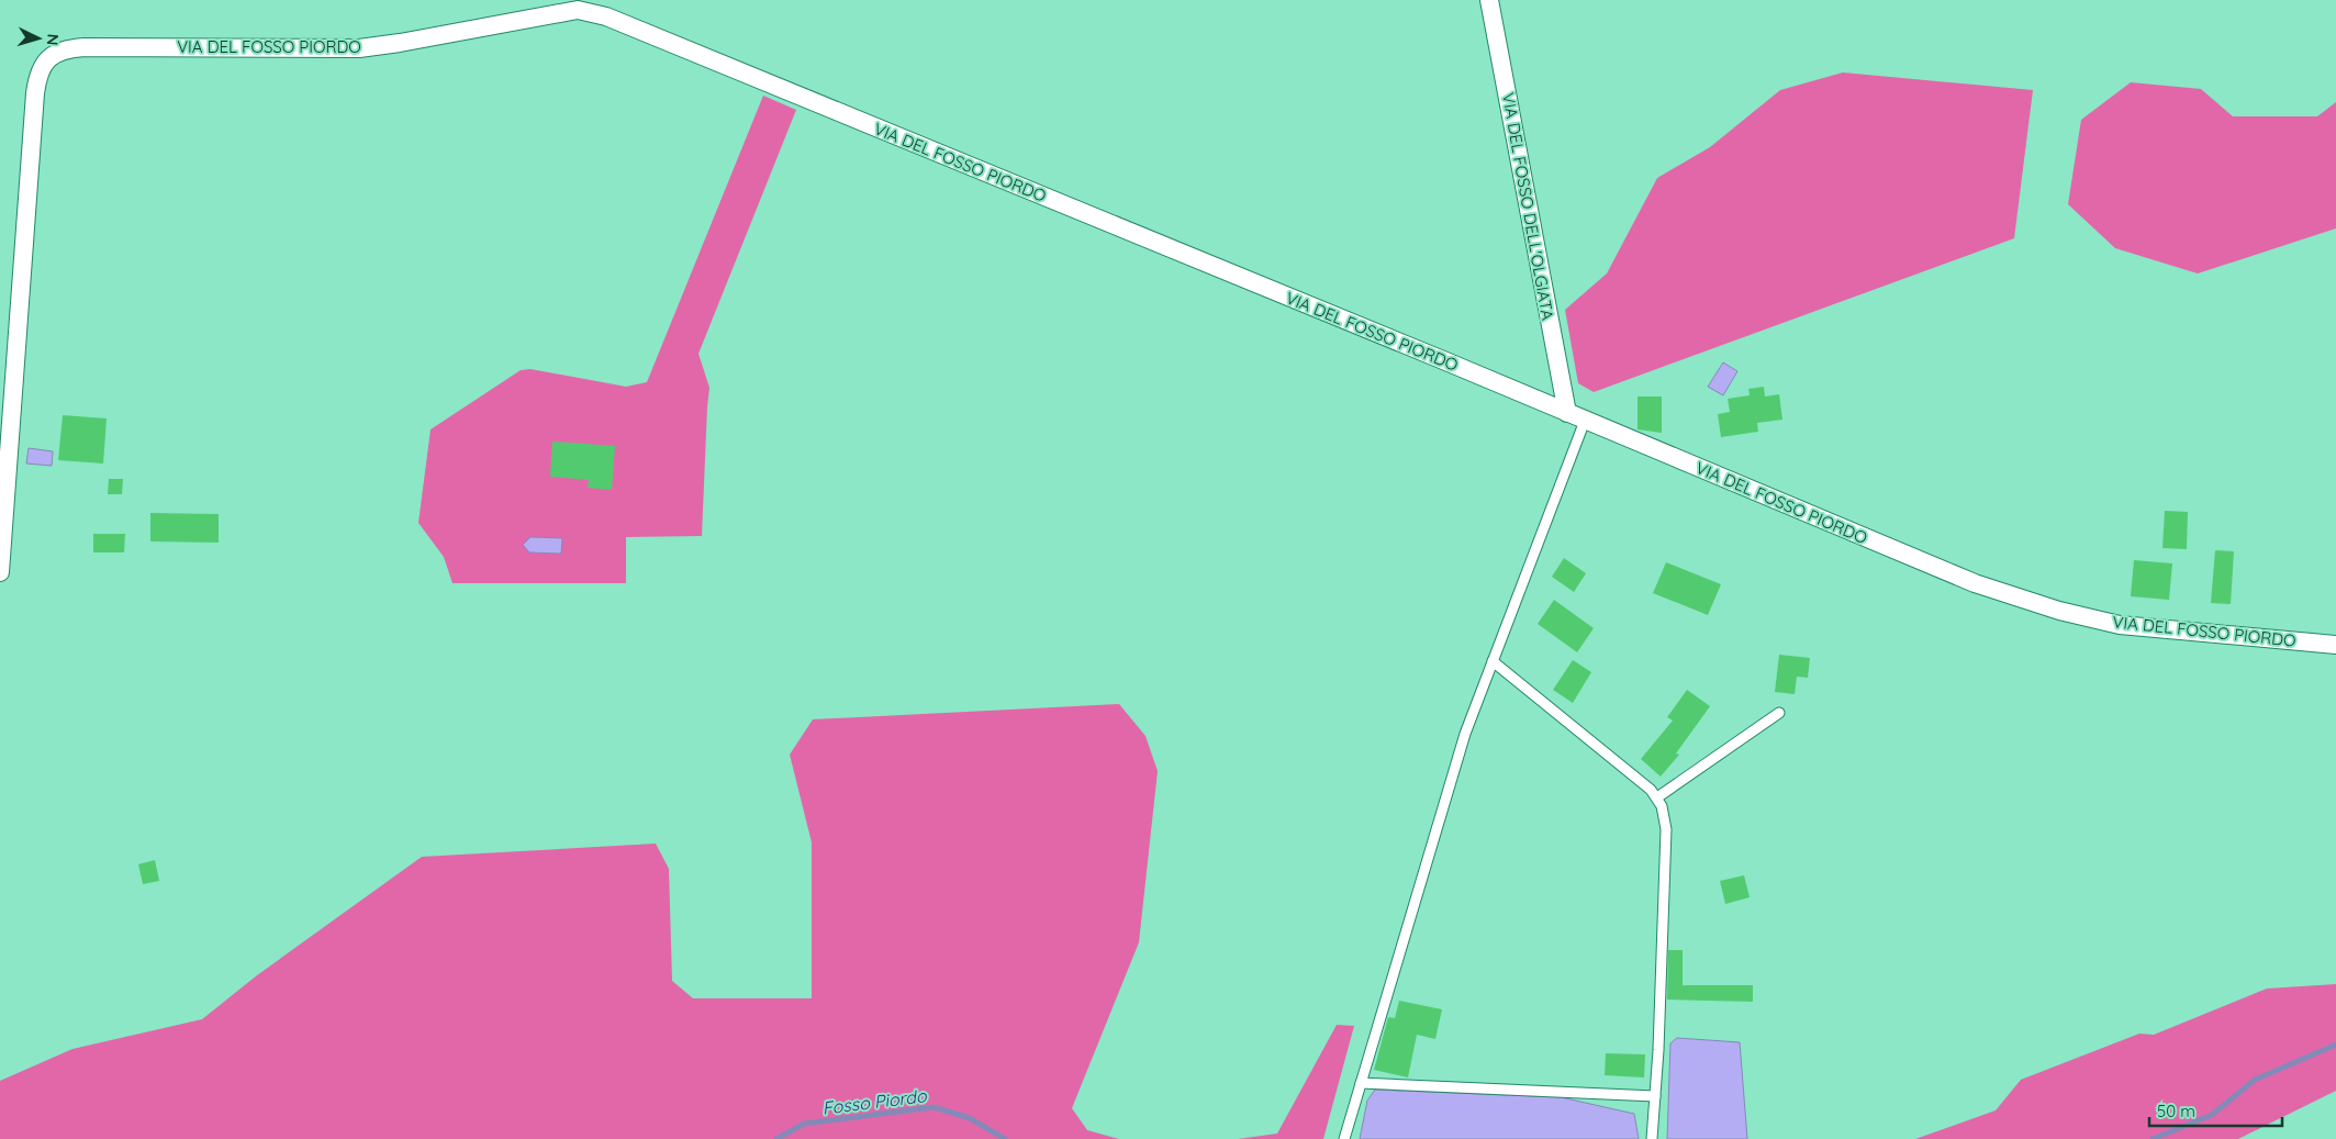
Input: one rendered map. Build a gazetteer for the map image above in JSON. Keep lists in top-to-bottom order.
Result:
{
  "streets": {
    "street": ["VIA DEL FOSSO PIORDO", "VIA DEL FOSSO DELL'OLGIATA"]
  },
  "crossings": [
    ["VIA DEL FOSSO PIORDO", "VIA DEL FOSSO DELL'OLGIATA"]
  ],
  "water": ["Fosso Piordo"],
  "scale_bar": "50 m",
  "north": "right"
}
